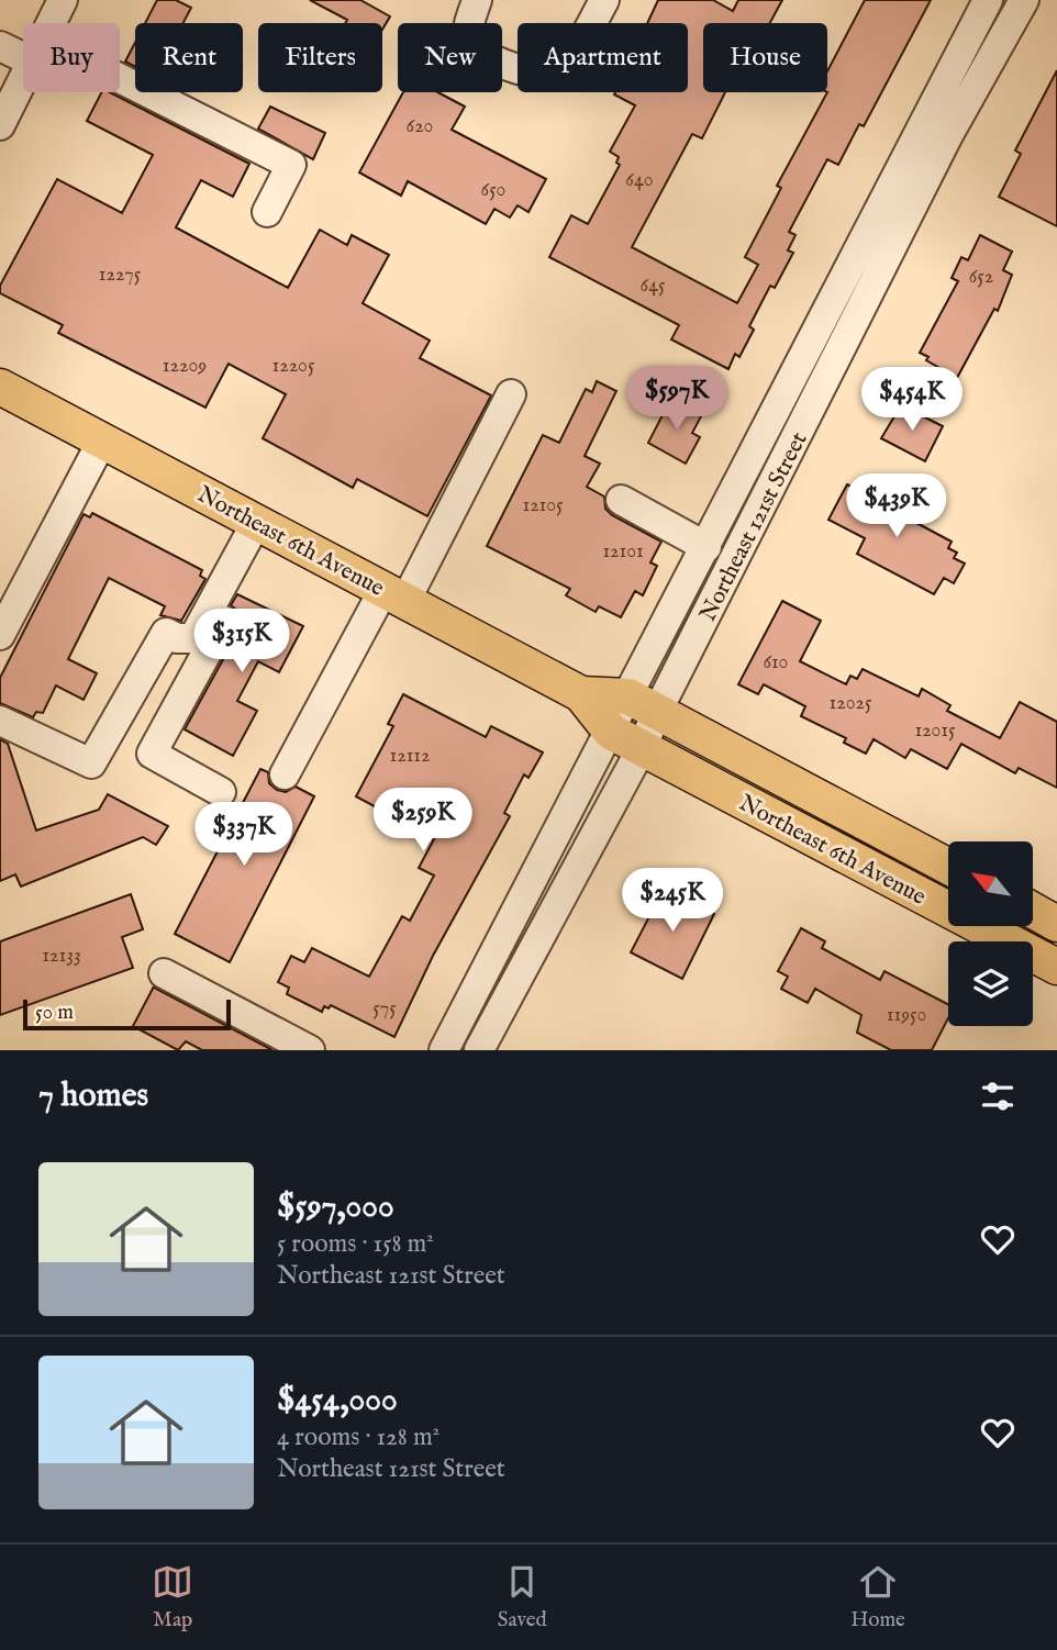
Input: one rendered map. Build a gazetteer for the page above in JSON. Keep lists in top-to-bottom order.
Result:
{
  "streets": {
    "main road": ["Northeast 6th Avenue"],
    "street": ["Northeast 121st Street"]
  },
  "crossings": [
    ["Northeast 121st Street", "Northeast 6th Avenue"]
  ],
  "house_numbers": [
    "620",
    "640",
    "650",
    "12275",
    "652",
    "645",
    "12209",
    "12205",
    "12105",
    "12101",
    "610",
    "12025",
    "12015",
    "12112",
    "12133",
    "575",
    "11950"
  ],
  "scale_bar": "50 m",
  "north": "top left",
  "page": {
    "chip": [
      "Buy",
      "Rent",
      "Filters",
      "New",
      "Apartment",
      "House"
    ],
    "price": [
      "$597K",
      "$454K",
      "$439K",
      "$315K",
      "$259K",
      "$337K",
      "$245K"
    ],
    "scale": "50 m",
    "heading": "7 homes",
    "list": [
      {
        "name": "$597,000",
        "note": "5 rooms · 158 m² · Northeast 121st Street"
      },
      {
        "name": "$454,000",
        "note": "4 rooms · 128 m² · Northeast 121st Street"
      }
    ],
    "tabs": ["Map", "Saved", "Home"]
  }
}
